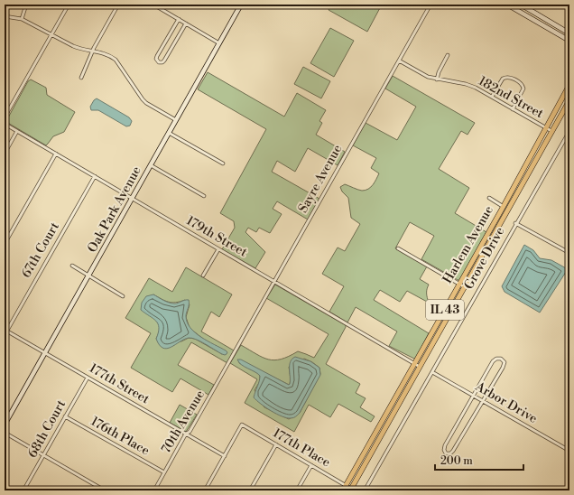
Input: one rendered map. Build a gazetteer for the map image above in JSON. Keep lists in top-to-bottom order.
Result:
{
  "streets": {
    "main road": ["Harlem Avenue", "IL 43"],
    "street": [
      "182nd Street",
      "Sayre Avenue",
      "Oak Park Avenue",
      "179th Street",
      "67th Court",
      "Grove Drive",
      "177th Street",
      "Arbor Drive",
      "70th Avenue",
      "68th Court",
      "176th Place",
      "177th Place"
    ]
  },
  "crossings": [
    ["182nd Street", "Sayre Avenue"],
    ["182nd Street", "Harlem Avenue"],
    ["Sayre Avenue", "179th Street"],
    ["Sayre Avenue", "70th Avenue"],
    ["Oak Park Avenue", "179th Street"],
    ["Oak Park Avenue", "177th Street"],
    ["179th Street", "Harlem Avenue"],
    ["179th Street", "67th Court"],
    ["Harlem Avenue", "177th Place"],
    ["67th Court", "177th Street"],
    ["Grove Drive", "Arbor Drive"],
    ["177th Street", "70th Avenue"],
    ["177th Street", "68th Court"],
    ["177th Street", "177th Place"],
    ["70th Avenue", "176th Place"],
    ["68th Court", "176th Place"]
  ],
  "scale_bar": "200 m"
}
